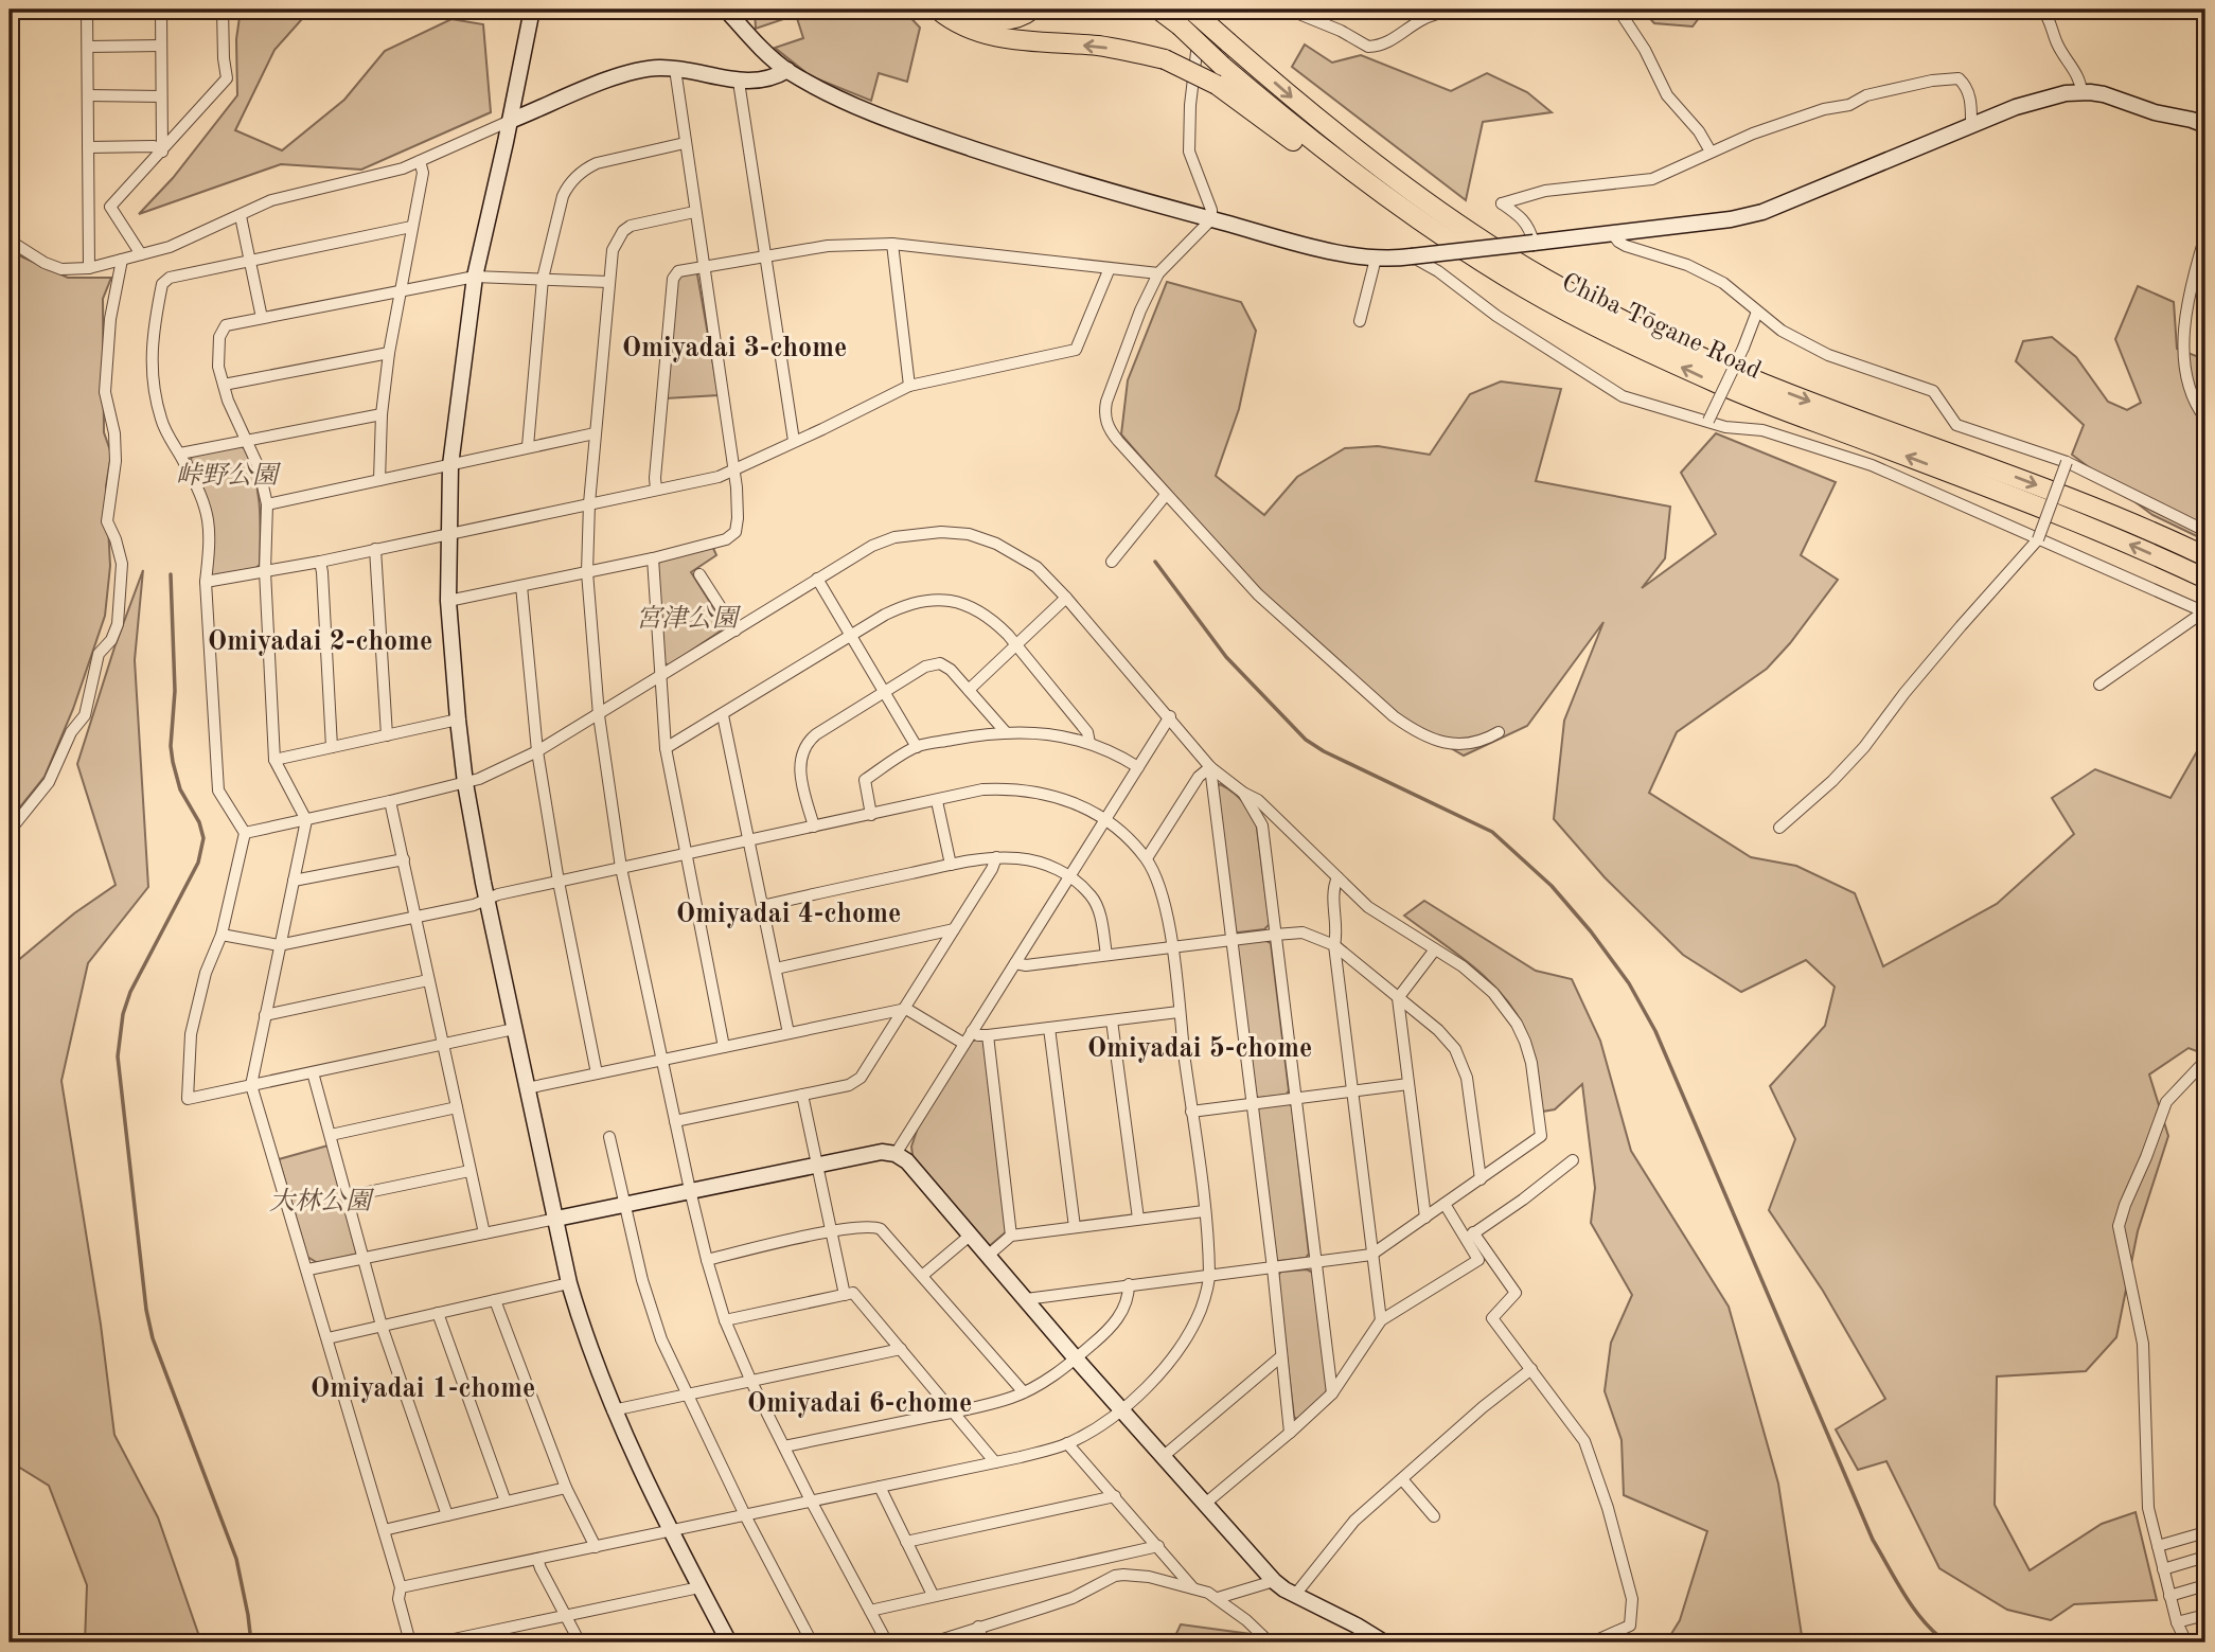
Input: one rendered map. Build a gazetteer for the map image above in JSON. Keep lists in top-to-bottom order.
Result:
{
  "streets": {
    "highway": ["Chiba Tōgane Road"]
  },
  "districts": [
    "Omiyadai 3-chome",
    "Omiyadai 2-chome",
    "Omiyadai 4-chome",
    "Omiyadai 5-chome",
    "Omiyadai 1-chome",
    "Omiyadai 6-chome"
  ],
  "parks": ["峠野公園", "宮津公園", "大林公園"]
}
